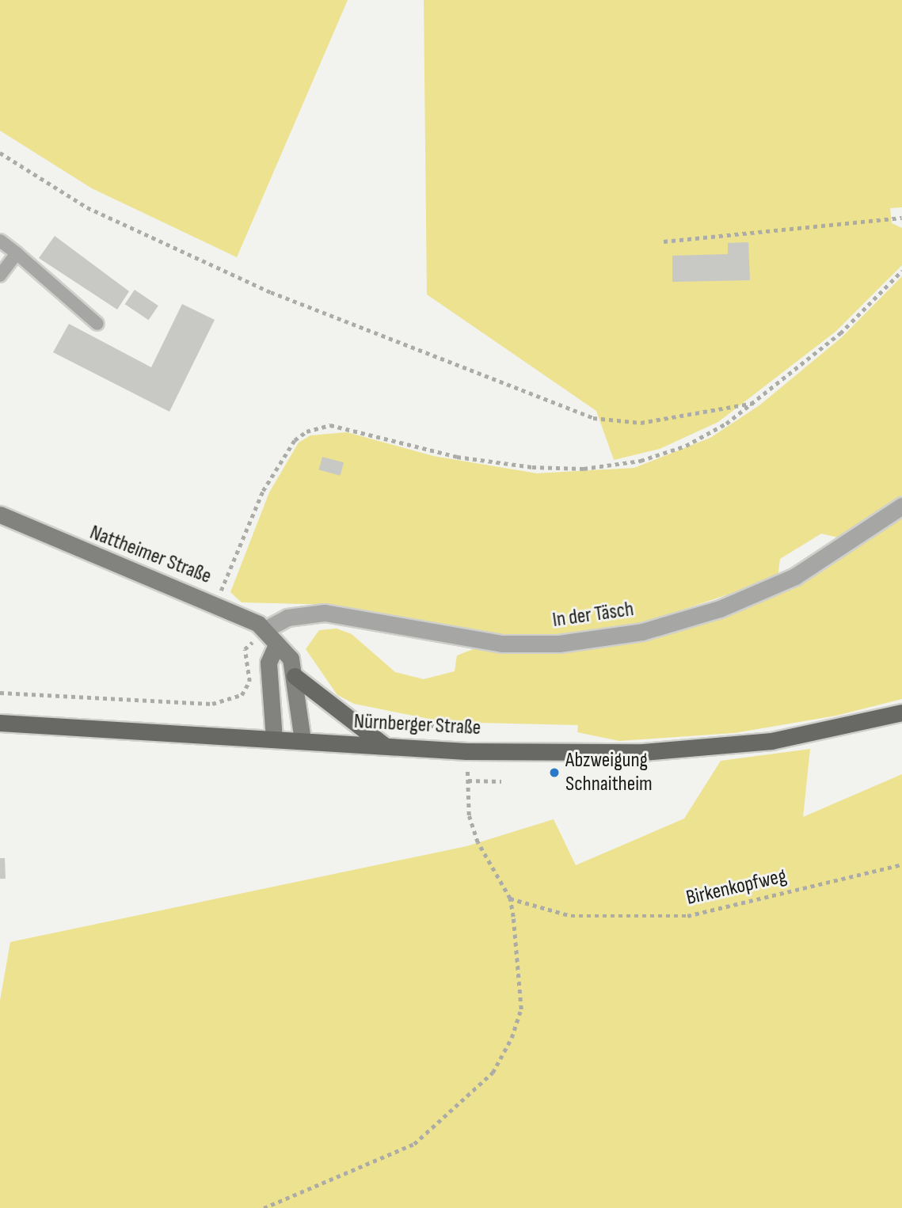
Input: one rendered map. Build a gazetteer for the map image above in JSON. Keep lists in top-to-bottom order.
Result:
{
  "streets": {
    "main road": ["Nürnberger Straße"],
    "street": ["Nattheimer Straße", "In der Täsch"],
    "path": ["Birkenkopfweg"]
  },
  "crossings": [
    ["Nattheimer Straße", "In der Täsch"],
    ["Nattheimer Straße", "Nürnberger Straße"]
  ],
  "places": ["Abzweigung Schnaitheim"]
}
